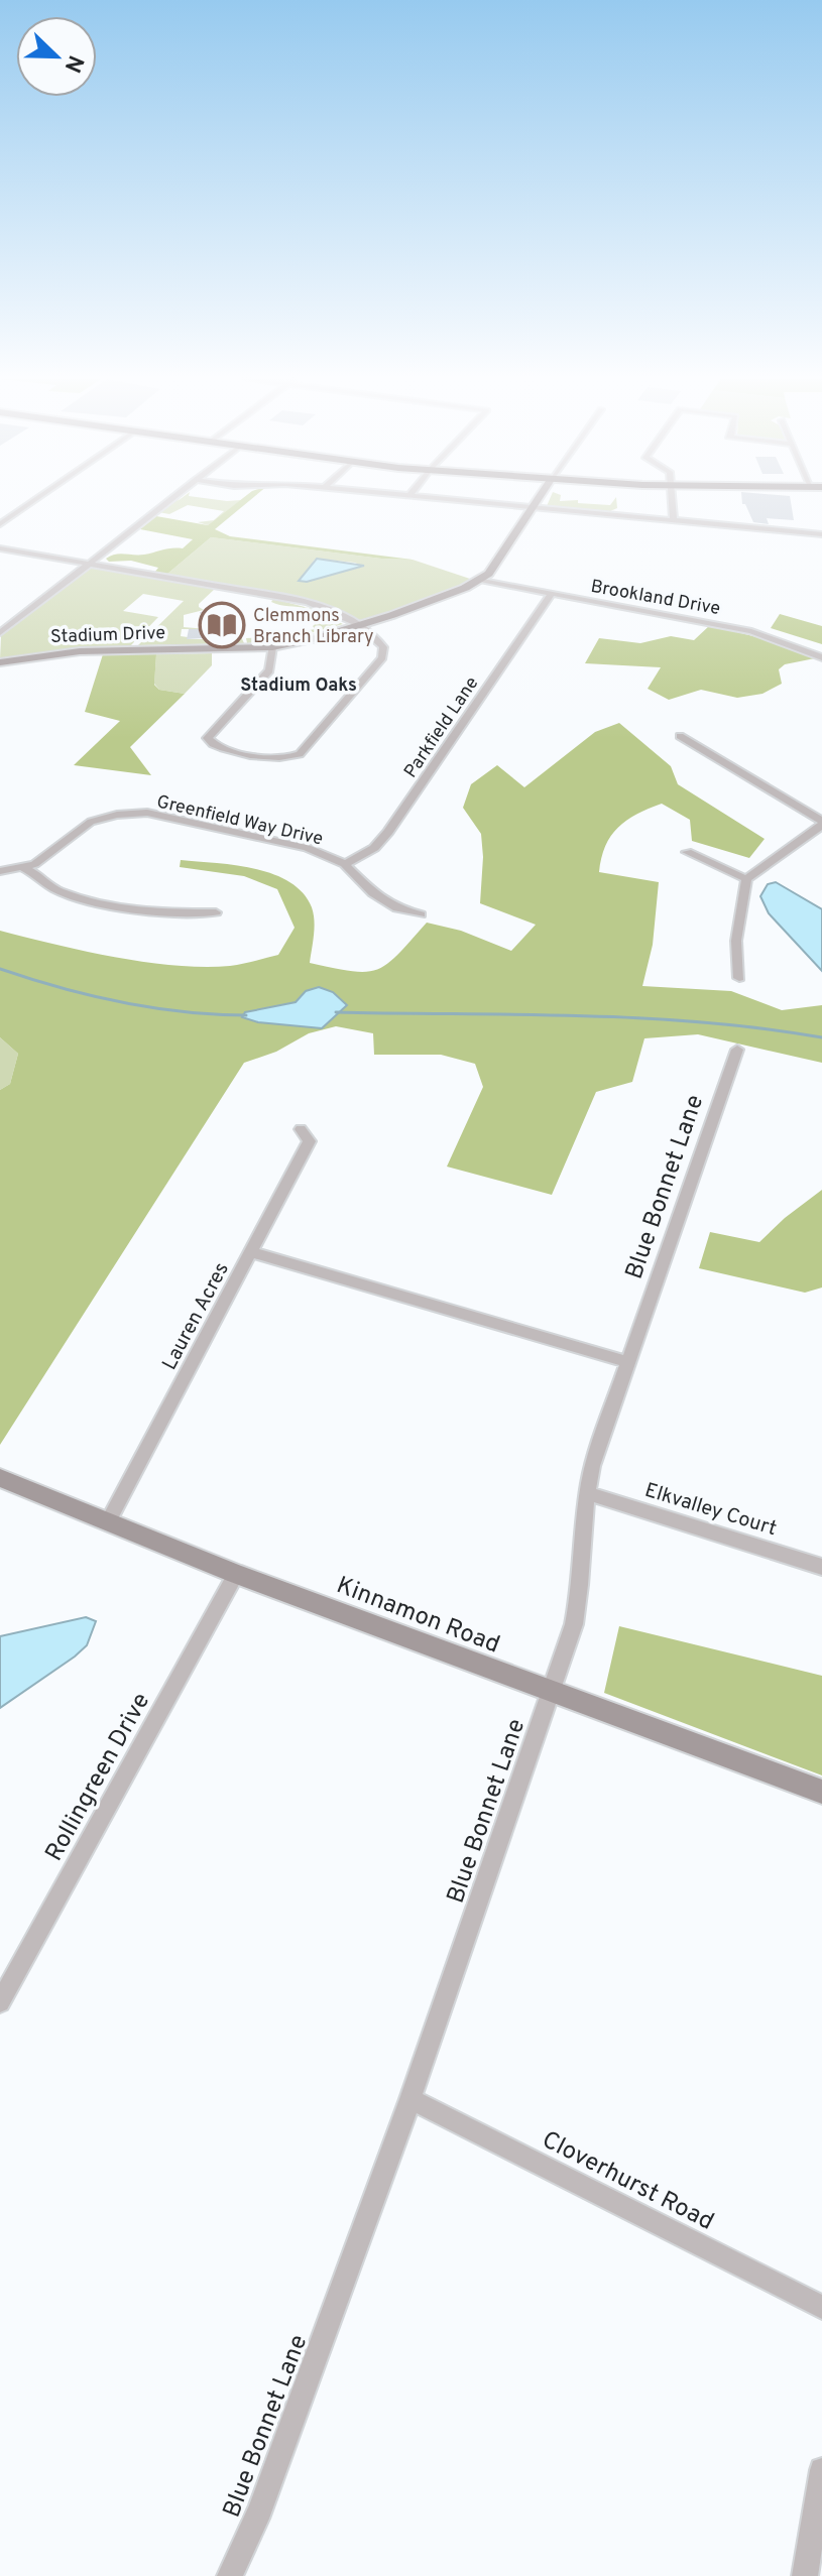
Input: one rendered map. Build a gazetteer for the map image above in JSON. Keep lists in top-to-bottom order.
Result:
{
  "streets": {
    "street": [
      "Brookland Drive",
      "Stadium Drive",
      "Parkfield Lane",
      "Greenfield Way Drive",
      "Blue Bonnet Lane",
      "Lauren Acres",
      "Elkvalley Court",
      "Kinnamon Road",
      "Rollingreen Drive",
      "Cloverhurst Road"
    ]
  },
  "crossings": [
    ["Brookland Drive", "Stadium Drive"],
    ["Brookland Drive", "Parkfield Lane"],
    ["Parkfield Lane", "Greenfield Way Drive"],
    ["Blue Bonnet Lane", "Elkvalley Court"],
    ["Blue Bonnet Lane", "Kinnamon Road"],
    ["Blue Bonnet Lane", "Cloverhurst Road"],
    ["Lauren Acres", "Kinnamon Road"],
    ["Kinnamon Road", "Rollingreen Drive"]
  ],
  "districts": ["Stadium Oaks"],
  "places": {
    "library": ["Clemmons Branch Library"]
  },
  "north": "bottom right"
}
